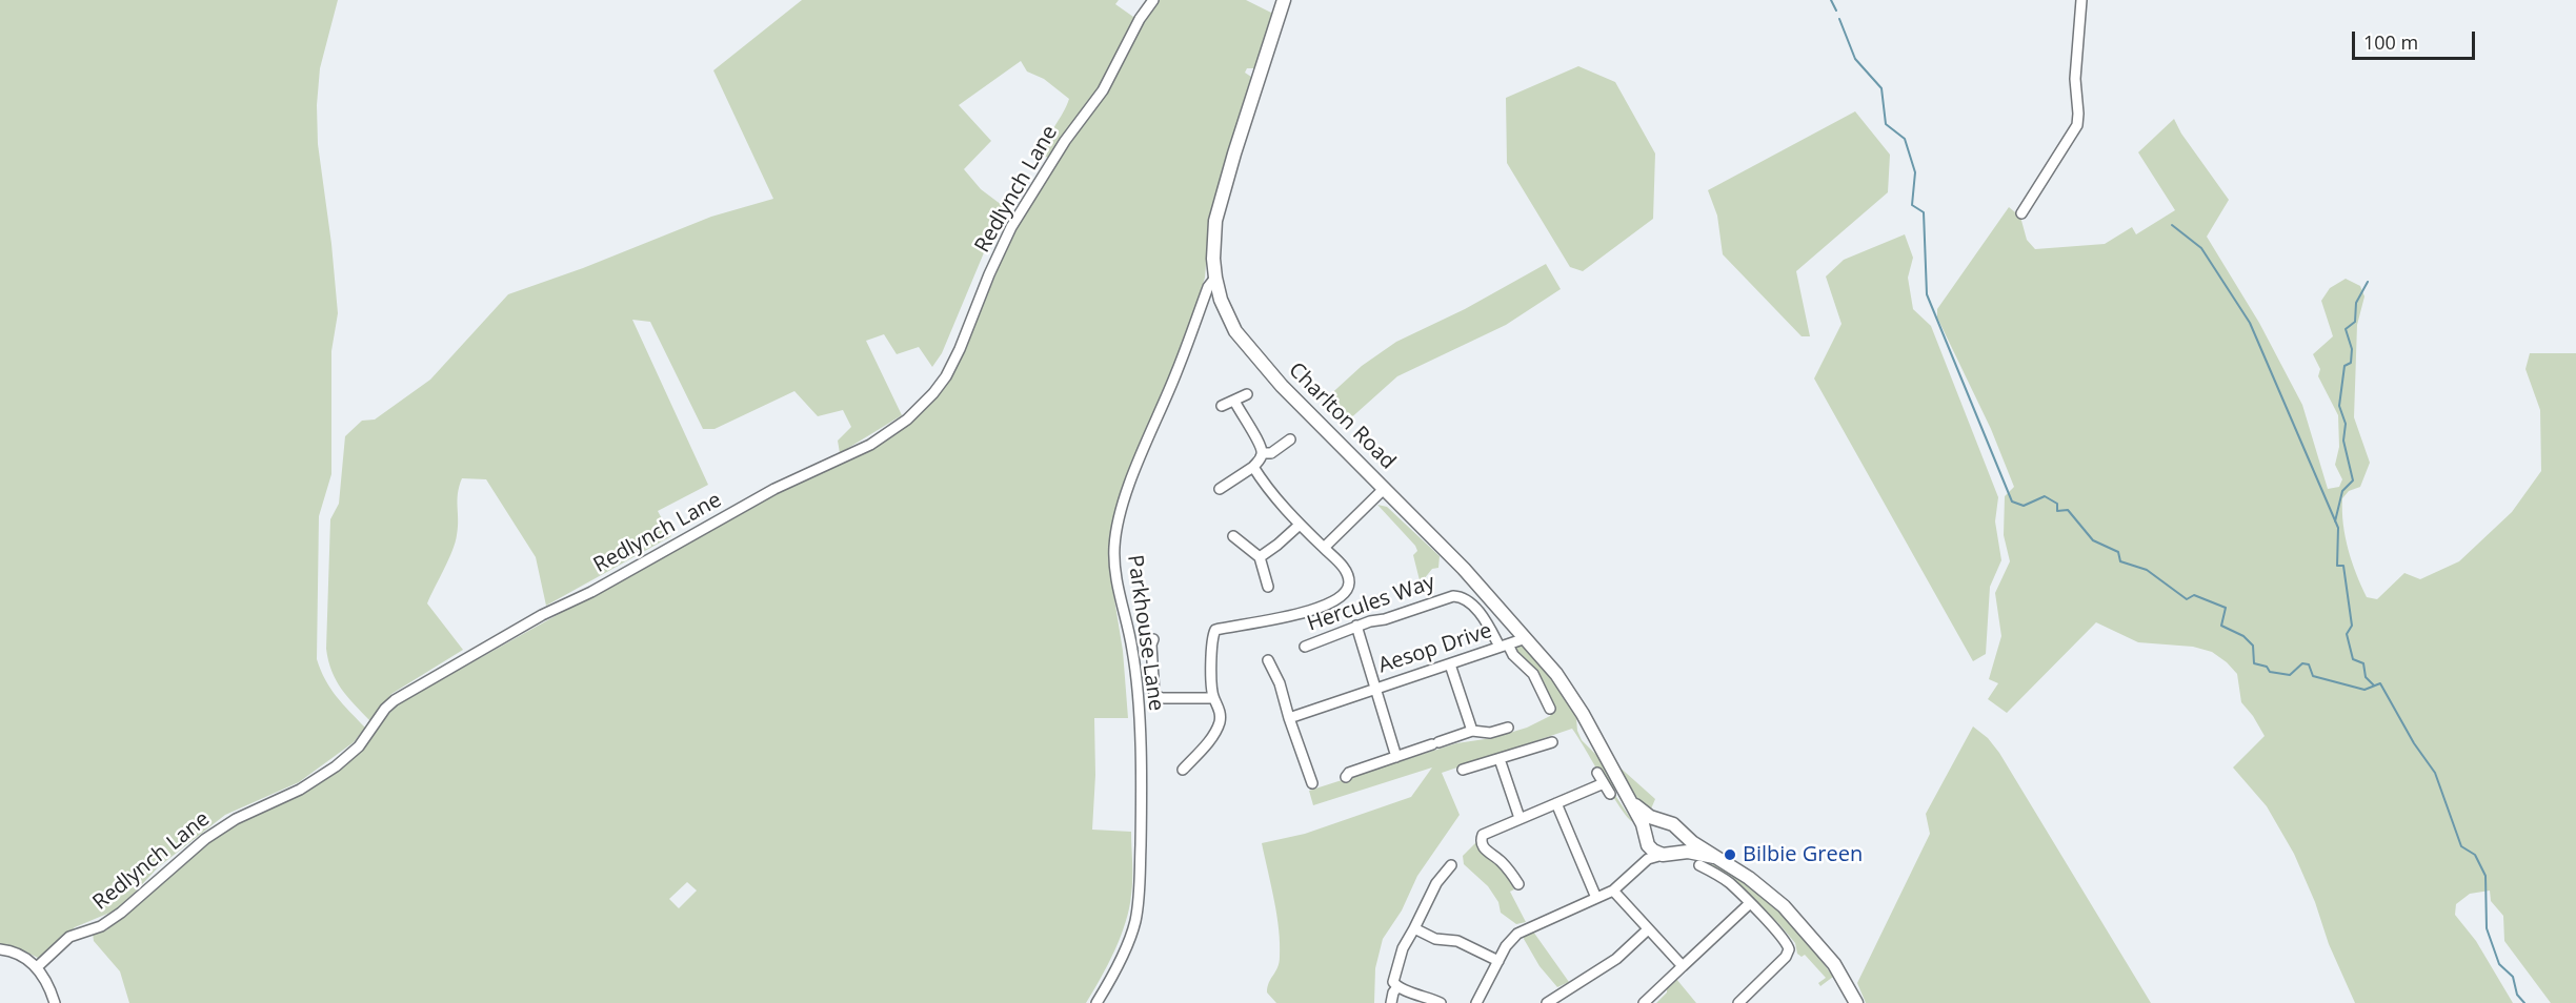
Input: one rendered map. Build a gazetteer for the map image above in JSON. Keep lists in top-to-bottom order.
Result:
{
  "streets": {
    "street": [
      "Redlynch Lane",
      "Charlton Road",
      "Hercules Way",
      "Parkhouse Lane",
      "Aesop Drive"
    ]
  },
  "crossings": [
    ["Charlton Road", "Parkhouse Lane"],
    ["Charlton Road", "Aesop Drive"],
    ["Hercules Way", "Aesop Drive"]
  ],
  "places": ["Bilbie Green"],
  "scale_bar": "100 m"
}
